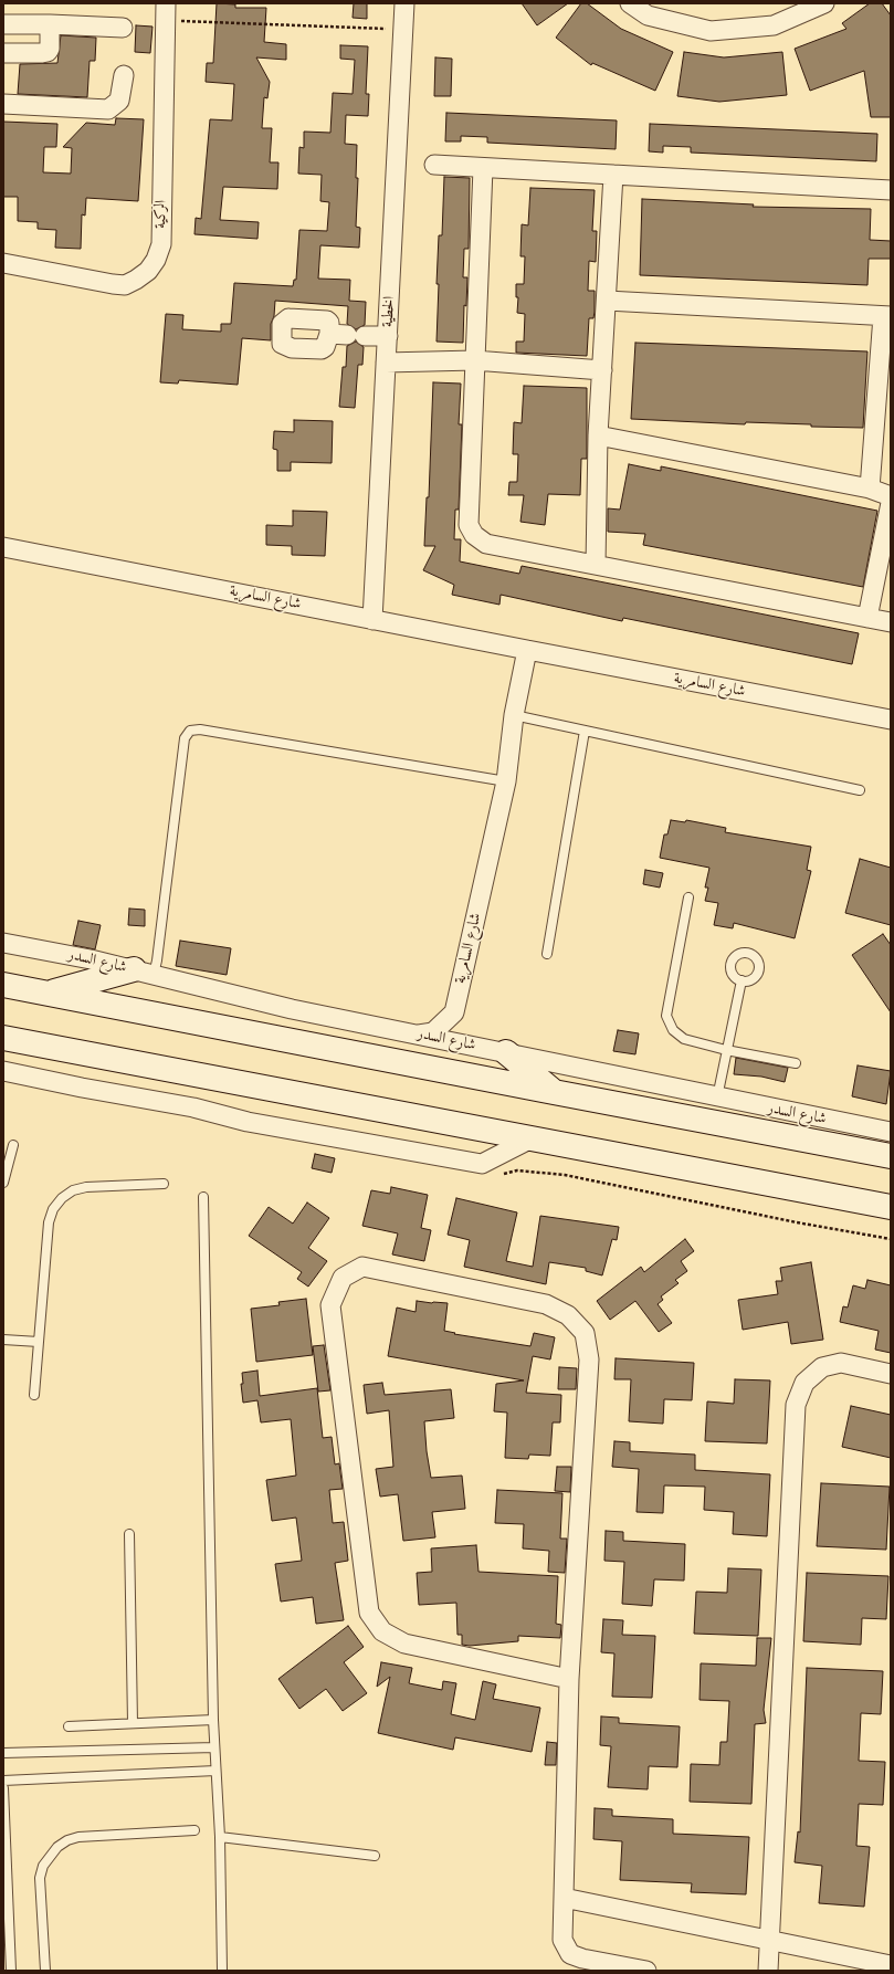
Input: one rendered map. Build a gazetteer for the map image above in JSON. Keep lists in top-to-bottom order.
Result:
{
  "streets": {
    "main road": ["شارع السدر"],
    "street": ["الركية", "الخطية", "شارع السامرية"]
  },
  "crossings": [
    ["الخطية", "شارع السامرية"]
  ]
}
